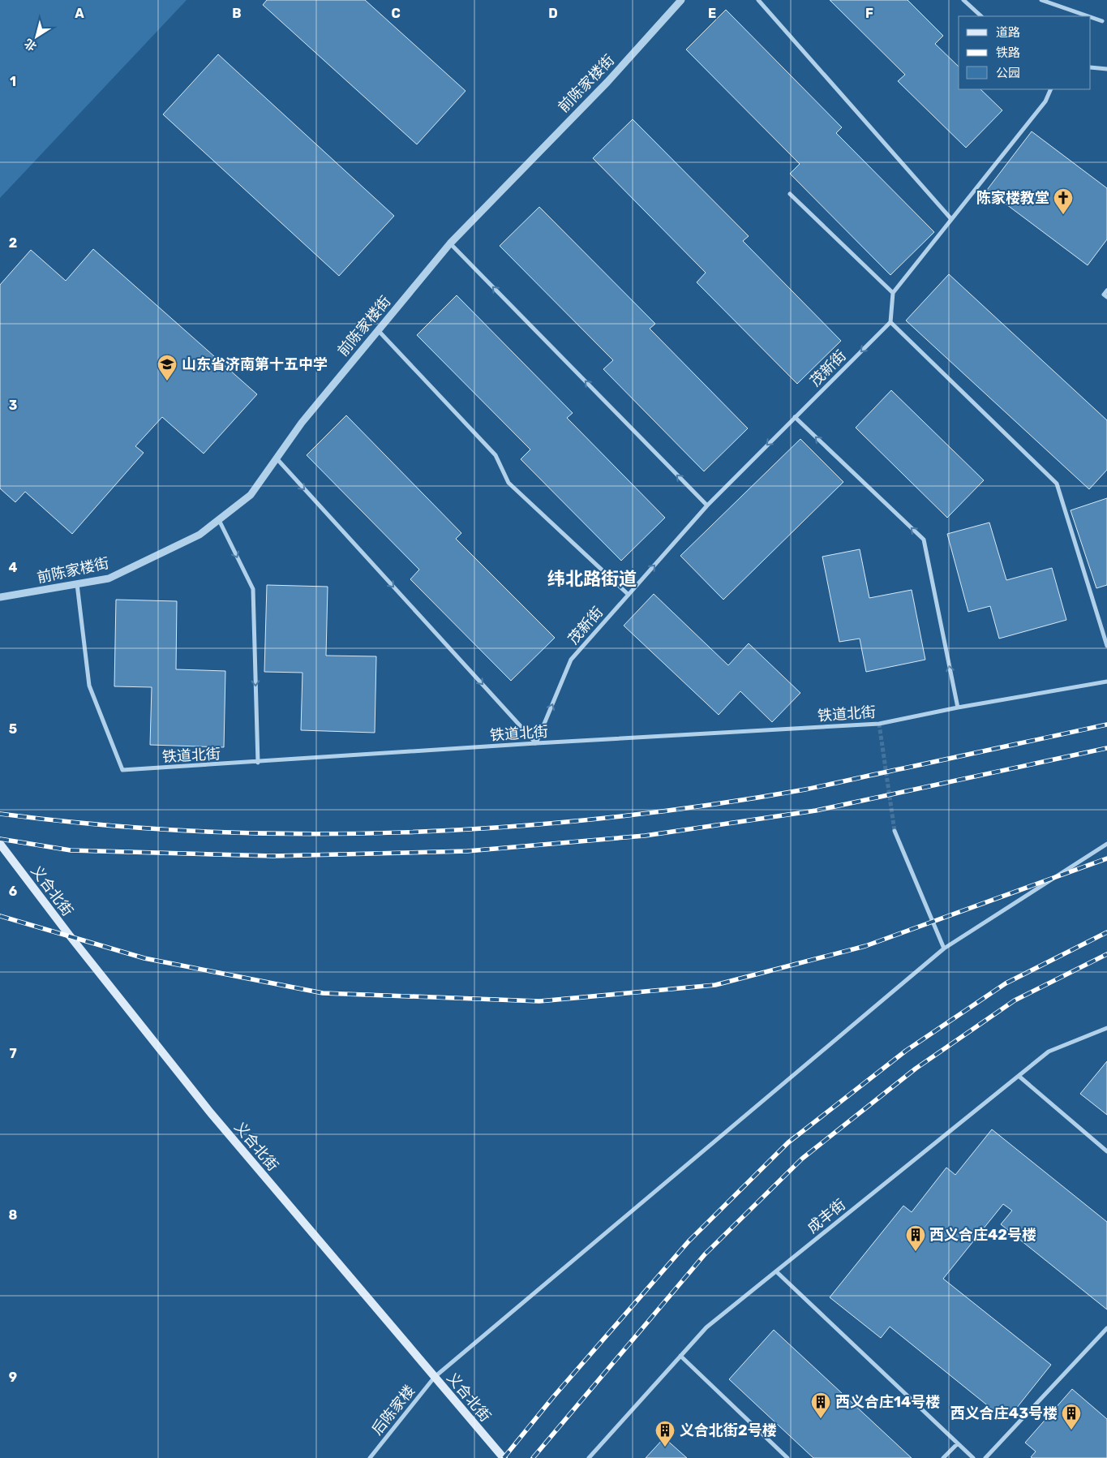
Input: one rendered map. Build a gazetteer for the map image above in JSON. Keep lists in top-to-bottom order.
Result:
{
  "streets": {
    "main road": ["义合北街"],
    "street": [
      "前陈家楼街",
      "茂新街",
      "铁道北街",
      "成丰街",
      "后陈家楼"
    ]
  },
  "crossings": [
    ["前陈家楼街", "铁道北街"],
    ["茂新街", "铁道北街"],
    ["义合北街", "后陈家楼"]
  ],
  "districts": ["纬北路街道"],
  "places": {
    "church": ["陈家楼教堂"],
    "school or university": ["山东省济南第十五中学"],
    "building": [
      "西义合庄42号楼",
      "西义合庄14号楼",
      "西义合庄43号楼",
      "义合北街2号楼"
    ]
  },
  "legend": ["道路", "铁路", "公园"],
  "north": "bottom left",
  "grid": {
    "columns": [
      "A",
      "B",
      "C",
      "D",
      "E",
      "F"
    ],
    "rows": [
      "1",
      "2",
      "3",
      "4",
      "5",
      "6",
      "7",
      "8",
      "9"
    ]
  }
}
